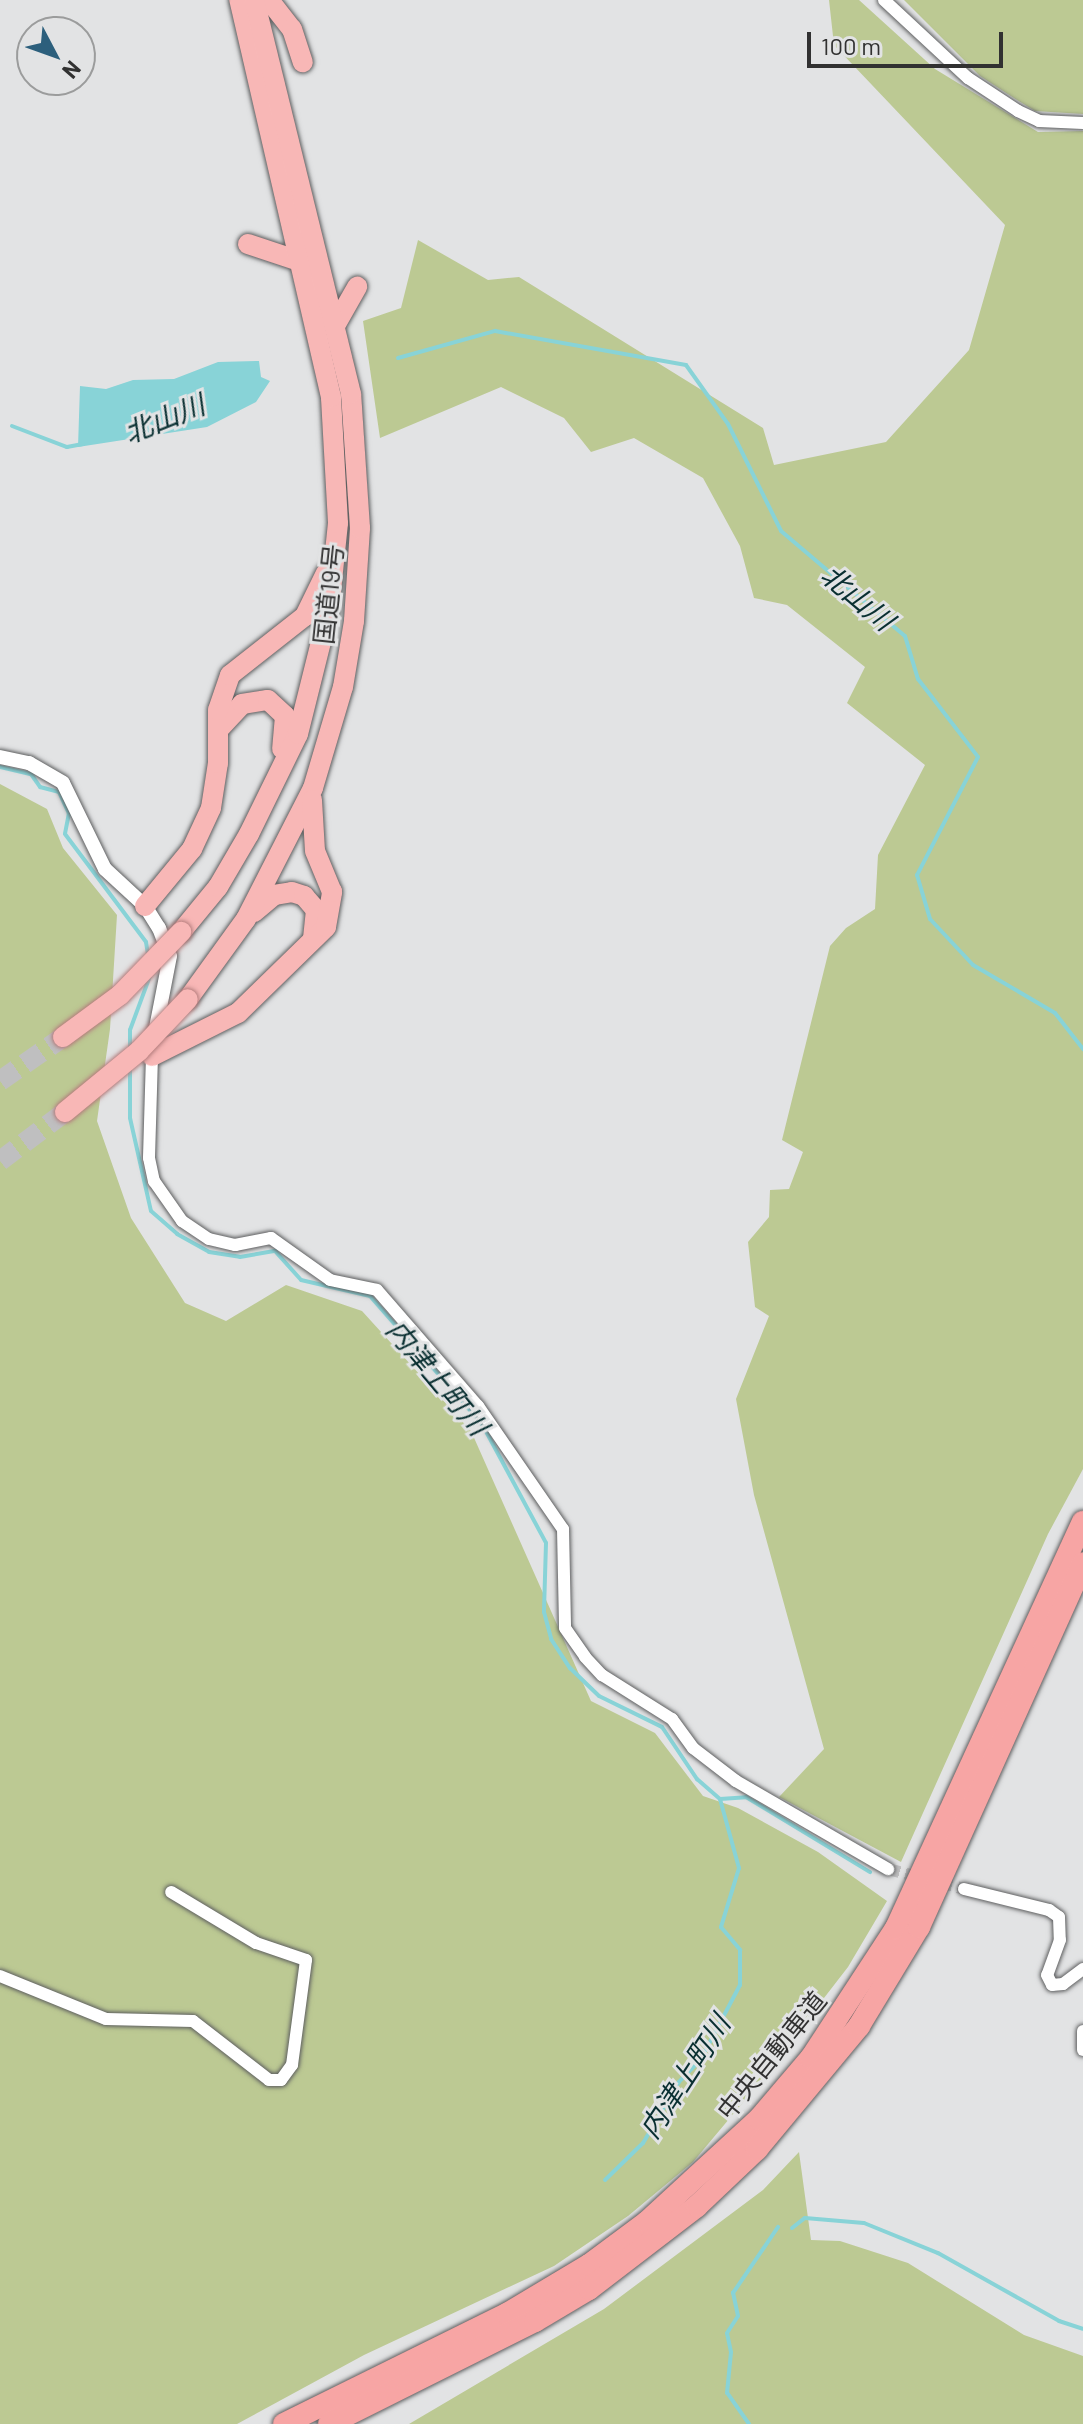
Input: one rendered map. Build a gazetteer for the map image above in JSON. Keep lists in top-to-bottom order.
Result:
{
  "streets": {
    "highway": ["国道19号", "中央自動車道"]
  },
  "water": ["北山川", "内津上町川"],
  "scale_bar": "100 m",
  "north": "bottom right"
}
